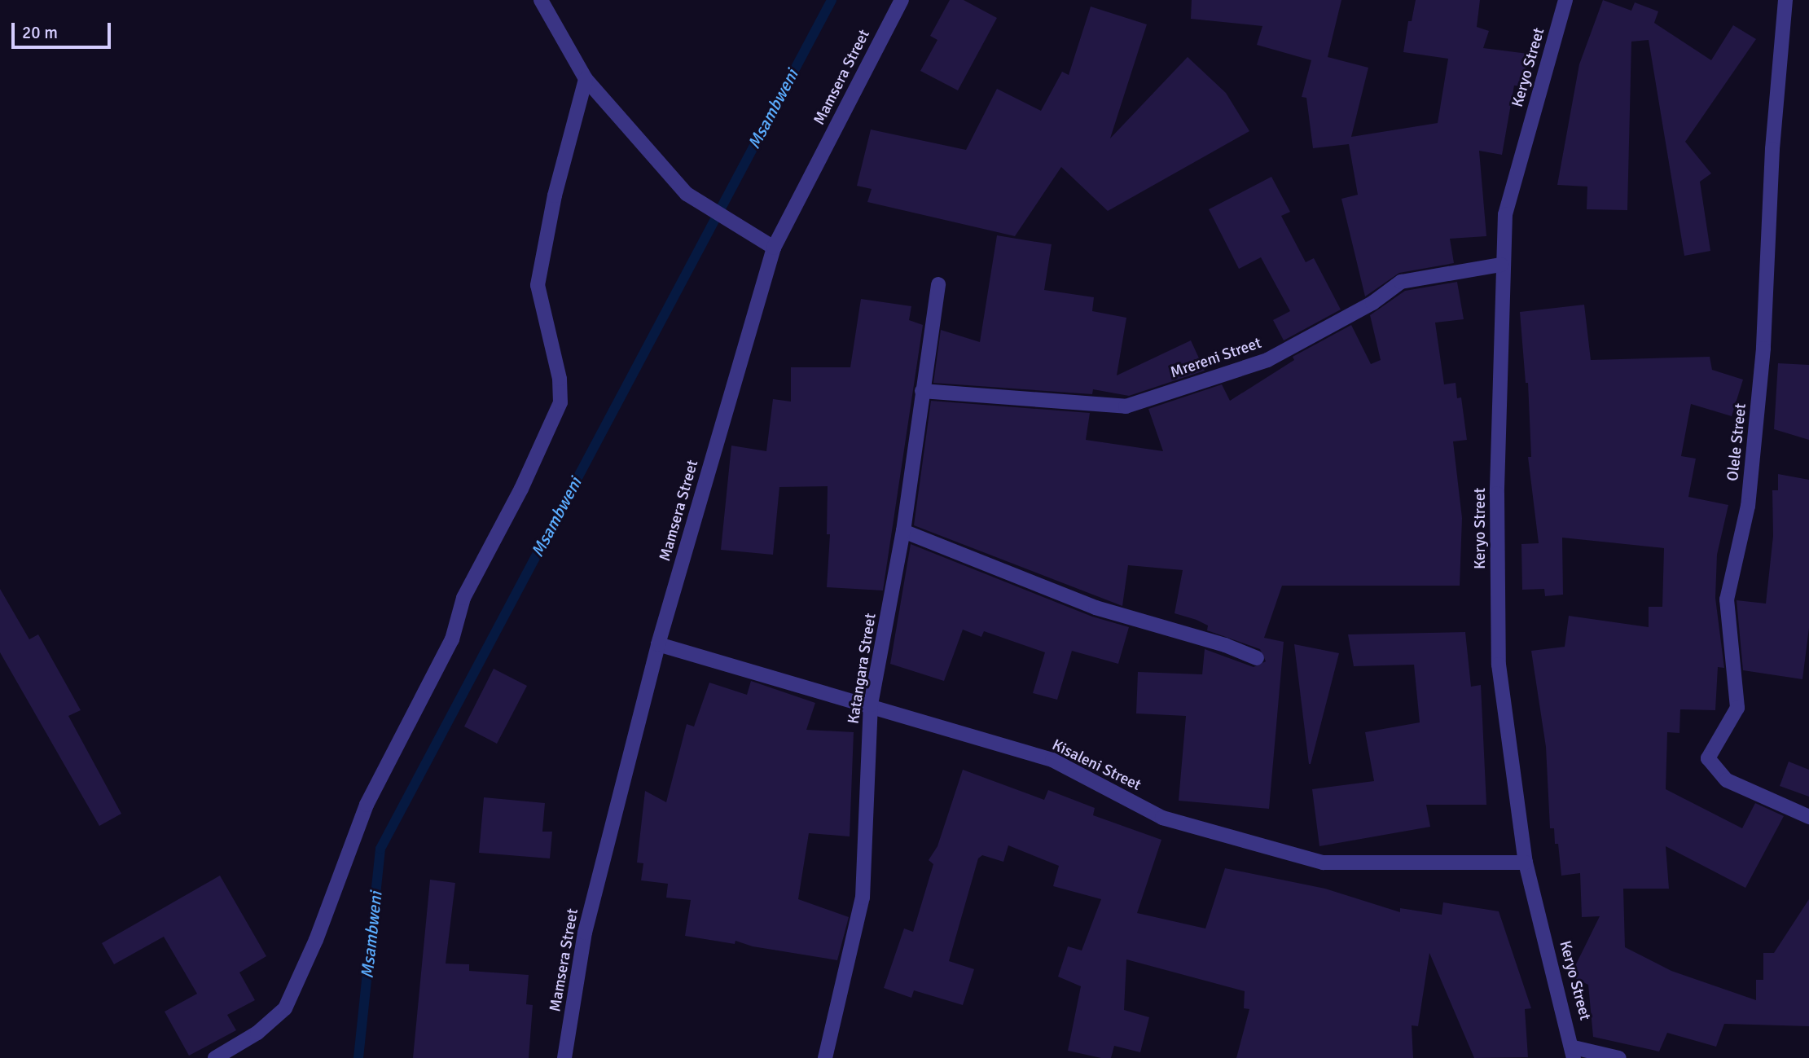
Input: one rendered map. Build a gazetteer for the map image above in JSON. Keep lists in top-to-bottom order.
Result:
{
  "streets": {
    "street": [
      "Keryo Street",
      "Mamsera Street",
      "Mrereni Street",
      "Olele Street",
      "Katangara Street",
      "Kisaleni Street"
    ]
  },
  "crossings": [
    ["Keryo Street", "Mrereni Street"],
    ["Keryo Street", "Kisaleni Street"],
    ["Mamsera Street", "Kisaleni Street"],
    ["Mrereni Street", "Katangara Street"],
    ["Katangara Street", "Kisaleni Street"]
  ],
  "water": ["Msambweni"],
  "scale_bar": "20 m"
}
